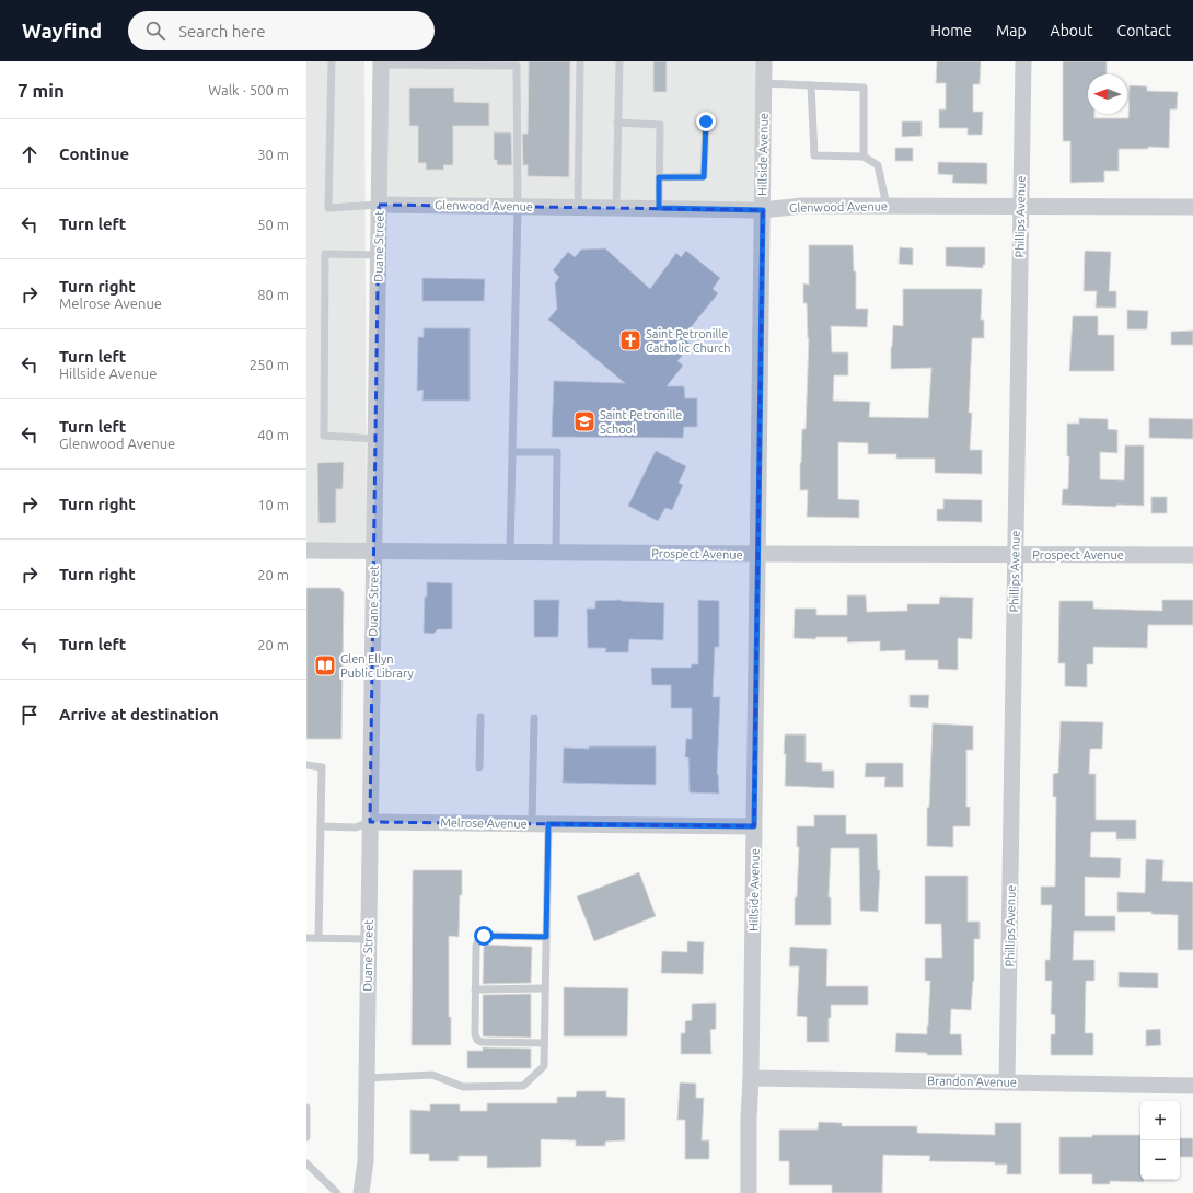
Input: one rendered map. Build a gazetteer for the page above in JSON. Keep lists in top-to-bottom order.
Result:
{
  "streets": {
    "street": [
      "Hillside Avenue",
      "Glenwood Avenue",
      "Phillips Avenue",
      "Duane Street",
      "Prospect Avenue",
      "Melrose Avenue",
      "Brandon Avenue"
    ]
  },
  "crossings": [
    ["Hillside Avenue", "Glenwood Avenue"],
    ["Hillside Avenue", "Prospect Avenue"],
    ["Hillside Avenue", "Melrose Avenue"],
    ["Hillside Avenue", "Brandon Avenue"],
    ["Glenwood Avenue", "Phillips Avenue"],
    ["Glenwood Avenue", "Duane Street"],
    ["Phillips Avenue", "Prospect Avenue"],
    ["Phillips Avenue", "Brandon Avenue"],
    ["Duane Street", "Prospect Avenue"],
    ["Duane Street", "Melrose Avenue"]
  ],
  "places": {
    "church": ["Saint Petronille Catholic Church"],
    "school or university": ["Saint Petronille School"],
    "library": ["Glen Ellyn Public Library"]
  },
  "north": "left",
  "page": {
    "header": "Wayfind",
    "search": "Search here",
    "nav": [
      "Home",
      "Map",
      "About",
      "Contact"
    ],
    "heading": ["7 min", "Walk · 500 m"],
    "list": [
      ["Continue", "30 m"],
      ["Turn left", "50 m"],
      ["Turn right", "Melrose Avenue", "80 m"],
      ["Turn left", "Hillside Avenue", "250 m"],
      ["Turn left", "Glenwood Avenue", "40 m"],
      ["Turn right", "10 m"],
      ["Turn right", "20 m"],
      ["Turn left", "20 m"],
      "Arrive at destination"
    ],
    "map_buttons": ["+", "−"]
  }
}
